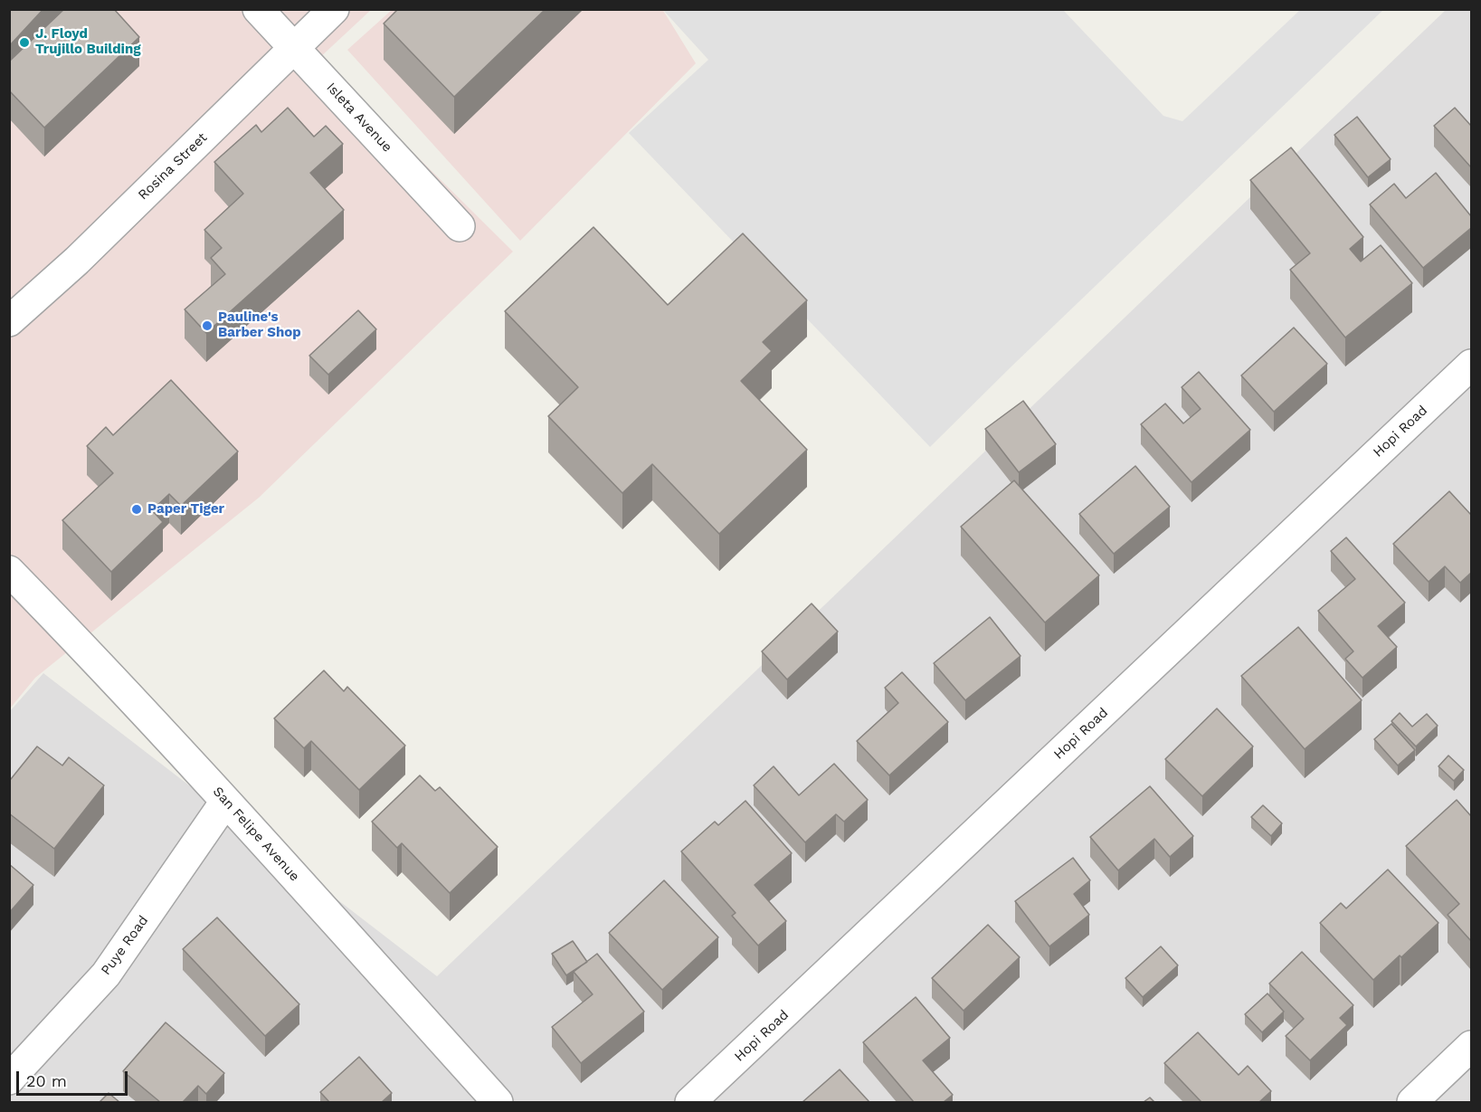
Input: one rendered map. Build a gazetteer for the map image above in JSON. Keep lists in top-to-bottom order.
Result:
{
  "streets": {
    "street": [
      "Isleta Avenue",
      "Rosina Street",
      "Hopi Road",
      "San Felipe Avenue",
      "Puye Road"
    ]
  },
  "crossings": [
    ["Isleta Avenue", "Rosina Street"],
    ["San Felipe Avenue", "Puye Road"]
  ],
  "places": ["J. Floyd Trujillo Building", "Pauline's Barber Shop", "Paper Tiger"],
  "scale_bar": "20 m"
}
